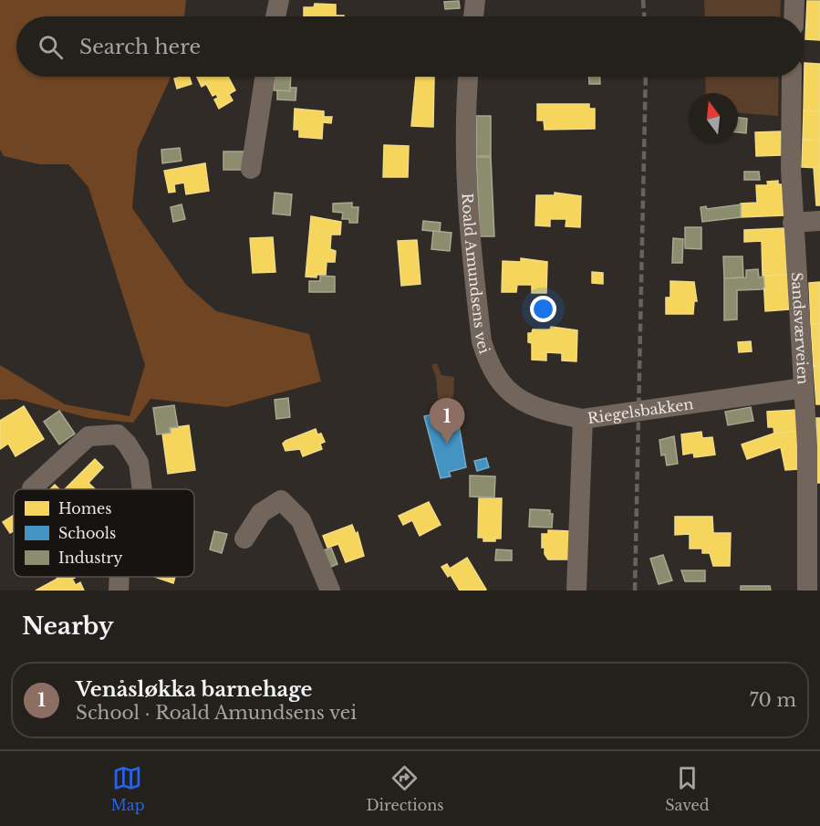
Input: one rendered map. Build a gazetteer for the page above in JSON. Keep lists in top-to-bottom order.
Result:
{
  "streets": {
    "street": ["Roald Amundsens vei", "Sandsværveien", "Riegelsbakken"]
  },
  "crossings": [
    ["Roald Amundsens vei", "Riegelsbakken"],
    ["Sandsværveien", "Riegelsbakken"]
  ],
  "legend": ["Homes", "Schools", "Industry"],
  "north": "top",
  "page": {
    "search": "Search here",
    "pins": "1",
    "heading": "Nearby",
    "list": [
      {
        "mark": "1",
        "name": "Venåsløkka barnehage",
        "note": "School · Roald Amundsens vei",
        "value": "70 m"
      }
    ],
    "nav": ["Map", "Directions", "Saved"]
  }
}
